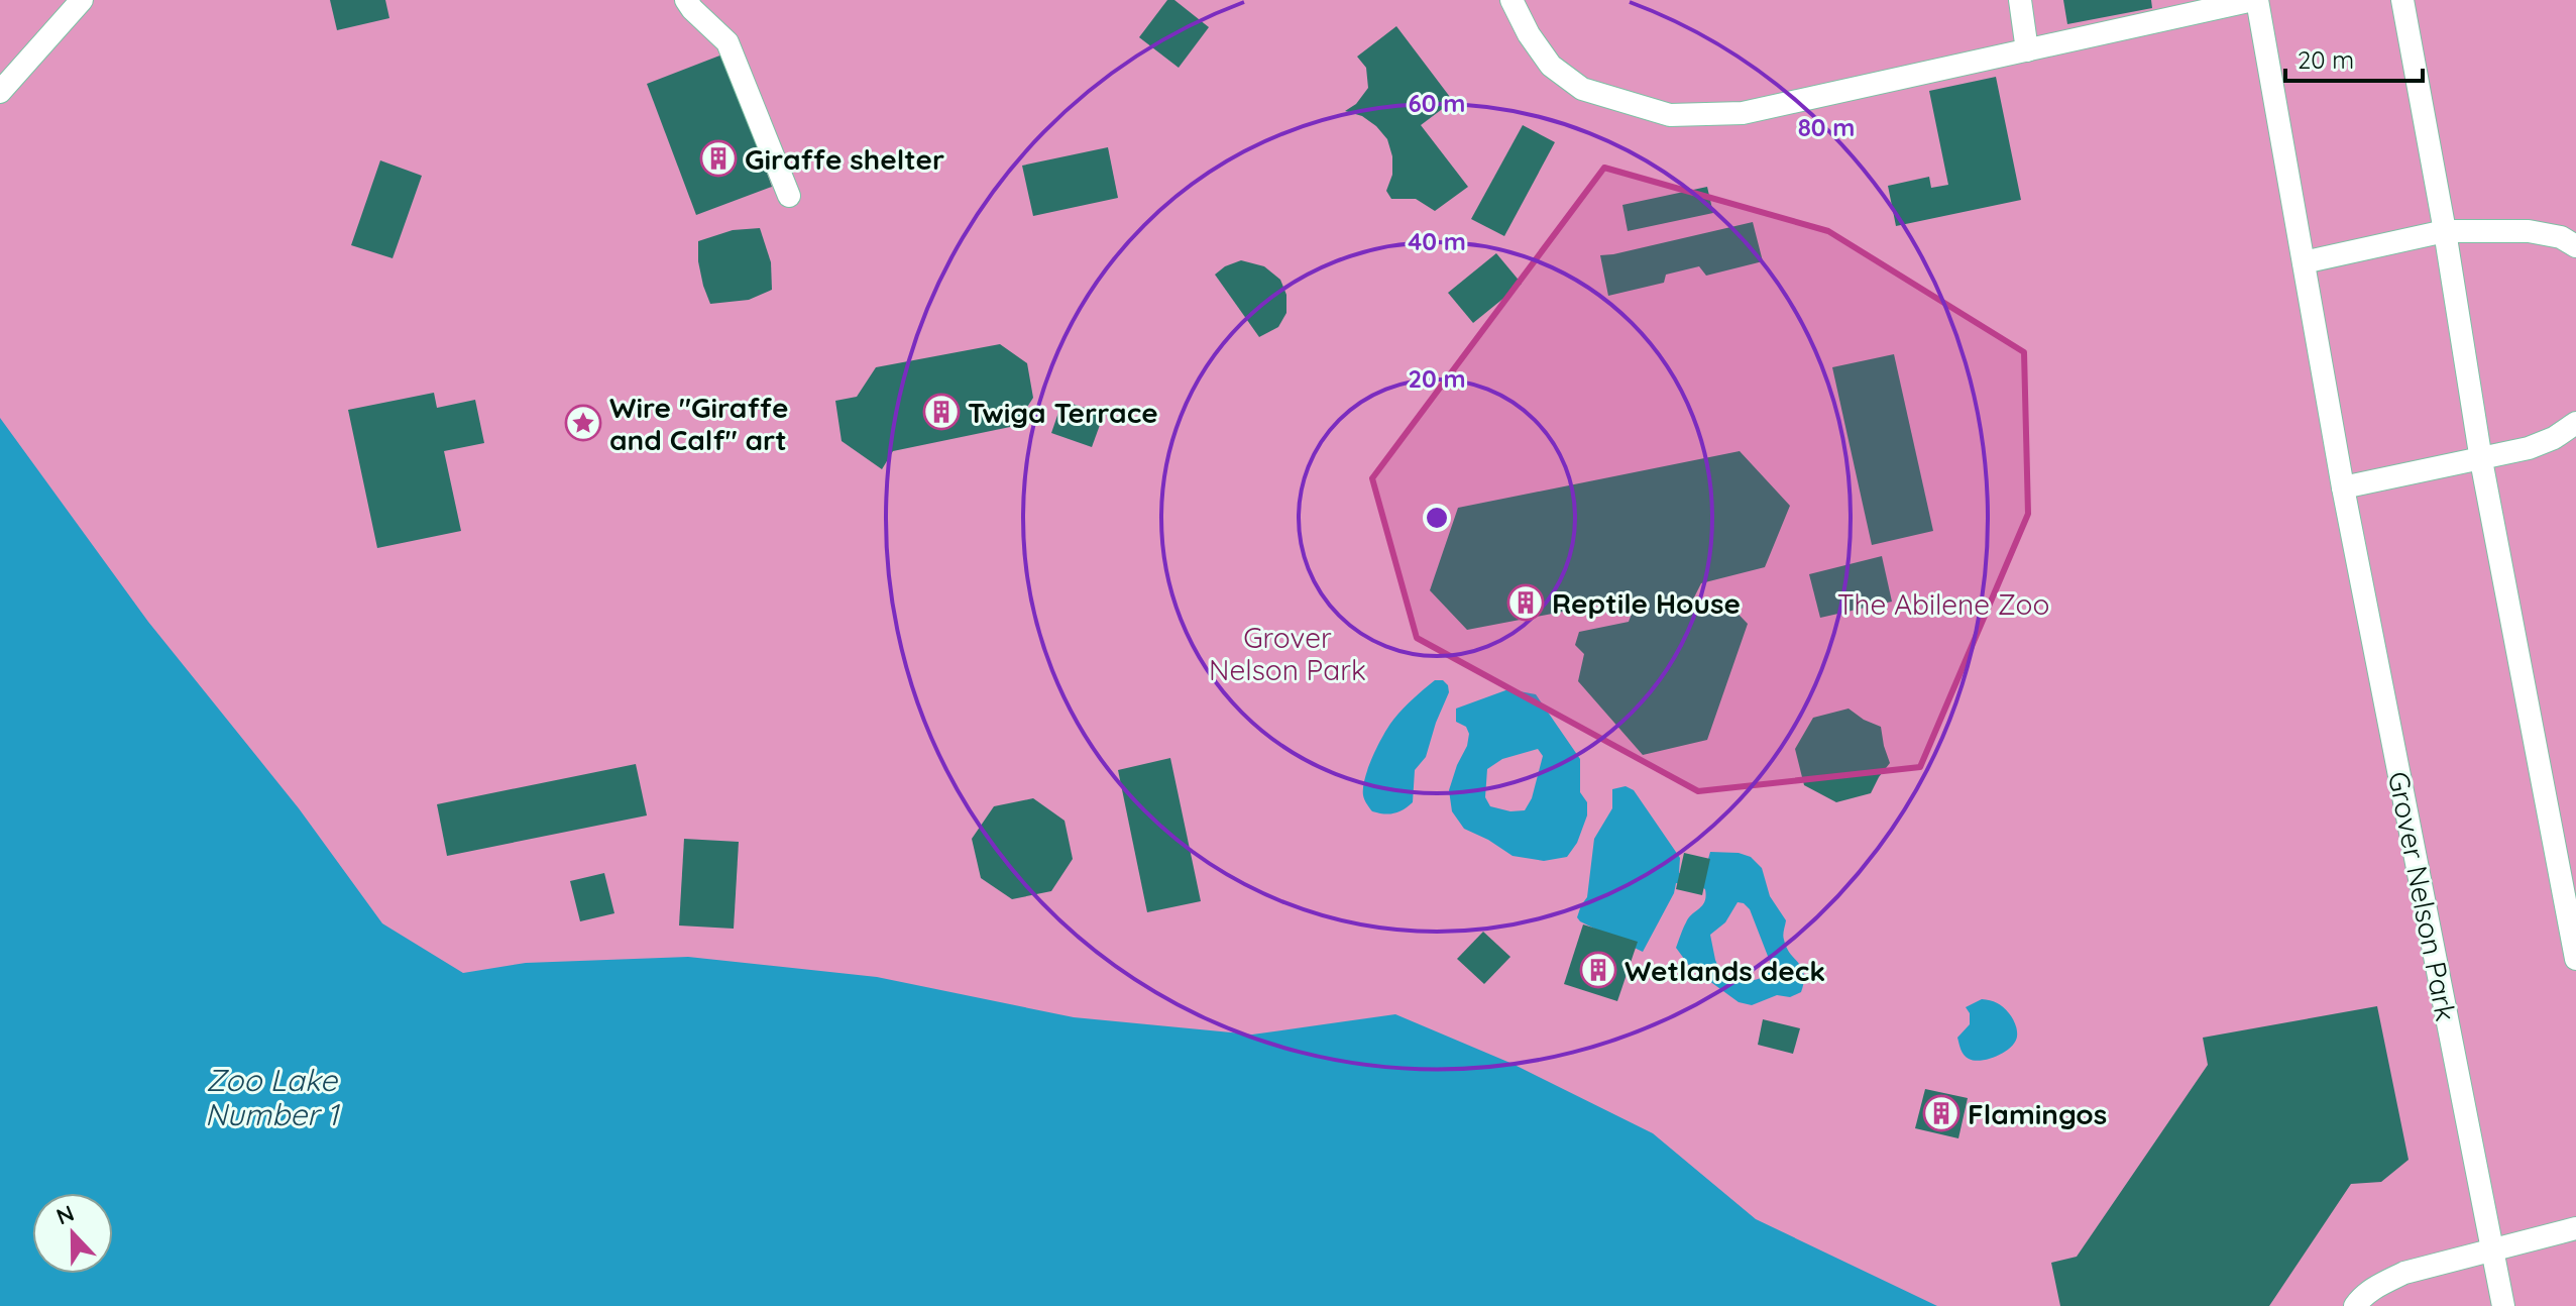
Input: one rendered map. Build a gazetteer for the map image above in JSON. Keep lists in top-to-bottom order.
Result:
{
  "streets": {
    "lane": ["Grover Nelson Park"]
  },
  "water": ["Zoo Lake Number 1"],
  "parks": ["The Abilene Zoo", "Grover Nelson Park"],
  "places": {
    "building": [
      "Giraffe shelter",
      "Twiga Terrace",
      "Reptile House",
      "Wetlands deck",
      "Flamingos"
    ],
    "place": ["Wire \"Giraffe and Calf\" art"]
  },
  "scale_bar": "20 m",
  "north": "top",
  "rings": [
    "60 m",
    "80 m",
    "40 m",
    "20 m"
  ]
}
